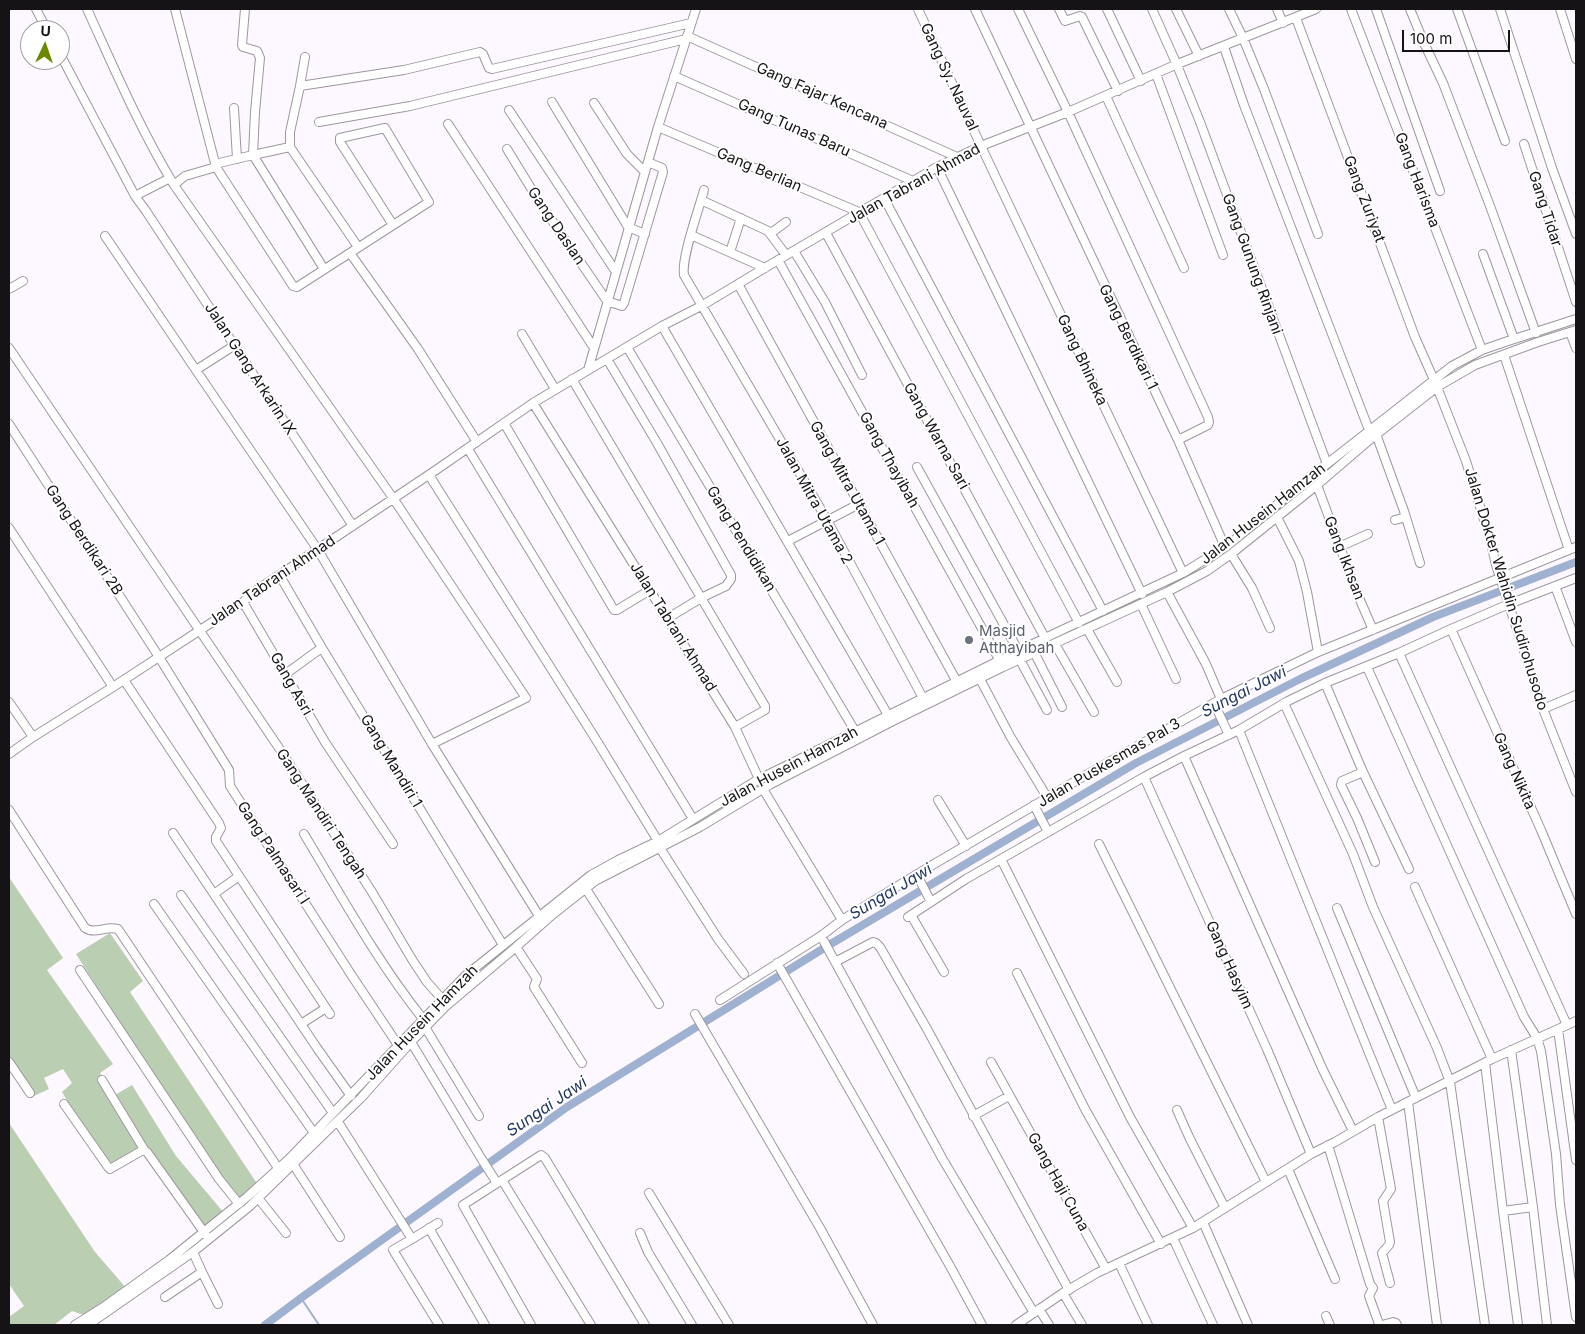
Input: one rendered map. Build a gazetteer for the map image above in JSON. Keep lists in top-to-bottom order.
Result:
{
  "streets": {
    "street": [
      "Gang Sy. Nauval",
      "Gang Fajar Kencana",
      "Gang Tunas Baru",
      "Gang Berlian",
      "Gang Harisma",
      "Jalan Tabrani Ahmad",
      "Gang Zuriyat",
      "Gang Tidar",
      "Gang Daslan",
      "Gang Gunung Rinjani",
      "Gang Berdikari 1",
      "Gang Bhineka",
      "Jalan Gang Arkarin IX",
      "Gang Warna Sari",
      "Gang Thayibah",
      "Gang Mitra Utama 1",
      "Jalan Mitra Utama 2",
      "Jalan Husein Hamzah",
      "Gang Pendidikan",
      "Gang Berdikari 2B",
      "Gang Ikhsan",
      "Jalan Dokter Wahidin Sudirohusodo",
      "Gang Asri",
      "Gang Mandiri 1",
      "Jalan Puskesmas Pal 3",
      "Gang Nikita",
      "Gang Mandiri Tengah",
      "Gang Palmasari I",
      "Gang Hasyim",
      "Gang Haji Cuna"
    ]
  },
  "crossings": [
    ["Gang Sy. Nauval", "Jalan Tabrani Ahmad"],
    ["Gang Sy. Nauval", "Gang Bhineka"],
    ["Gang Fajar Kencana", "Jalan Tabrani Ahmad"],
    ["Gang Tunas Baru", "Jalan Tabrani Ahmad"],
    ["Gang Berlian", "Jalan Tabrani Ahmad"],
    ["Gang Harisma", "Jalan Husein Hamzah"],
    ["Jalan Tabrani Ahmad", "Gang Zuriyat"],
    ["Jalan Tabrani Ahmad", "Gang Gunung Rinjani"],
    ["Jalan Tabrani Ahmad", "Gang Berdikari 1"],
    ["Jalan Tabrani Ahmad", "Gang Bhineka"],
    ["Jalan Tabrani Ahmad", "Jalan Gang Arkarin IX"],
    ["Jalan Tabrani Ahmad", "Gang Warna Sari"],
    ["Jalan Tabrani Ahmad", "Gang Thayibah"],
    ["Jalan Tabrani Ahmad", "Gang Mitra Utama 1"],
    ["Jalan Tabrani Ahmad", "Jalan Mitra Utama 2"],
    ["Jalan Tabrani Ahmad", "Jalan Husein Hamzah"],
    ["Jalan Tabrani Ahmad", "Gang Pendidikan"],
    ["Jalan Tabrani Ahmad", "Gang Berdikari 2B"],
    ["Jalan Tabrani Ahmad", "Gang Asri"],
    ["Jalan Tabrani Ahmad", "Gang Mandiri 1"],
    ["Jalan Tabrani Ahmad", "Gang Mandiri Tengah"],
    ["Jalan Tabrani Ahmad", "Gang Palmasari I"],
    ["Gang Zuriyat", "Jalan Husein Hamzah"],
    ["Gang Zuriyat", "Jalan Dokter Wahidin Sudirohusodo"],
    ["Gang Gunung Rinjani", "Jalan Husein Hamzah"],
    ["Gang Berdikari 1", "Jalan Husein Hamzah"],
    ["Gang Bhineka", "Jalan Husein Hamzah"],
    ["Gang Warna Sari", "Jalan Husein Hamzah"],
    ["Gang Thayibah", "Jalan Husein Hamzah"],
    ["Gang Mitra Utama 1", "Jalan Husein Hamzah"],
    ["Jalan Mitra Utama 2", "Jalan Husein Hamzah"],
    ["Jalan Husein Hamzah", "Gang Pendidikan"],
    ["Jalan Husein Hamzah", "Gang Ikhsan"],
    ["Jalan Husein Hamzah", "Jalan Dokter Wahidin Sudirohusodo"],
    ["Jalan Husein Hamzah", "Gang Mandiri 1"],
    ["Jalan Husein Hamzah", "Gang Mandiri Tengah"],
    ["Jalan Husein Hamzah", "Gang Palmasari I"],
    ["Gang Berdikari 2B", "Gang Palmasari I"],
    ["Gang Ikhsan", "Jalan Puskesmas Pal 3"],
    ["Jalan Dokter Wahidin Sudirohusodo", "Jalan Puskesmas Pal 3"]
  ],
  "water": ["Sungai Jawi"],
  "places": ["Masjid Atthayibah"],
  "scale_bar": "100 m",
  "north": "top"
}
